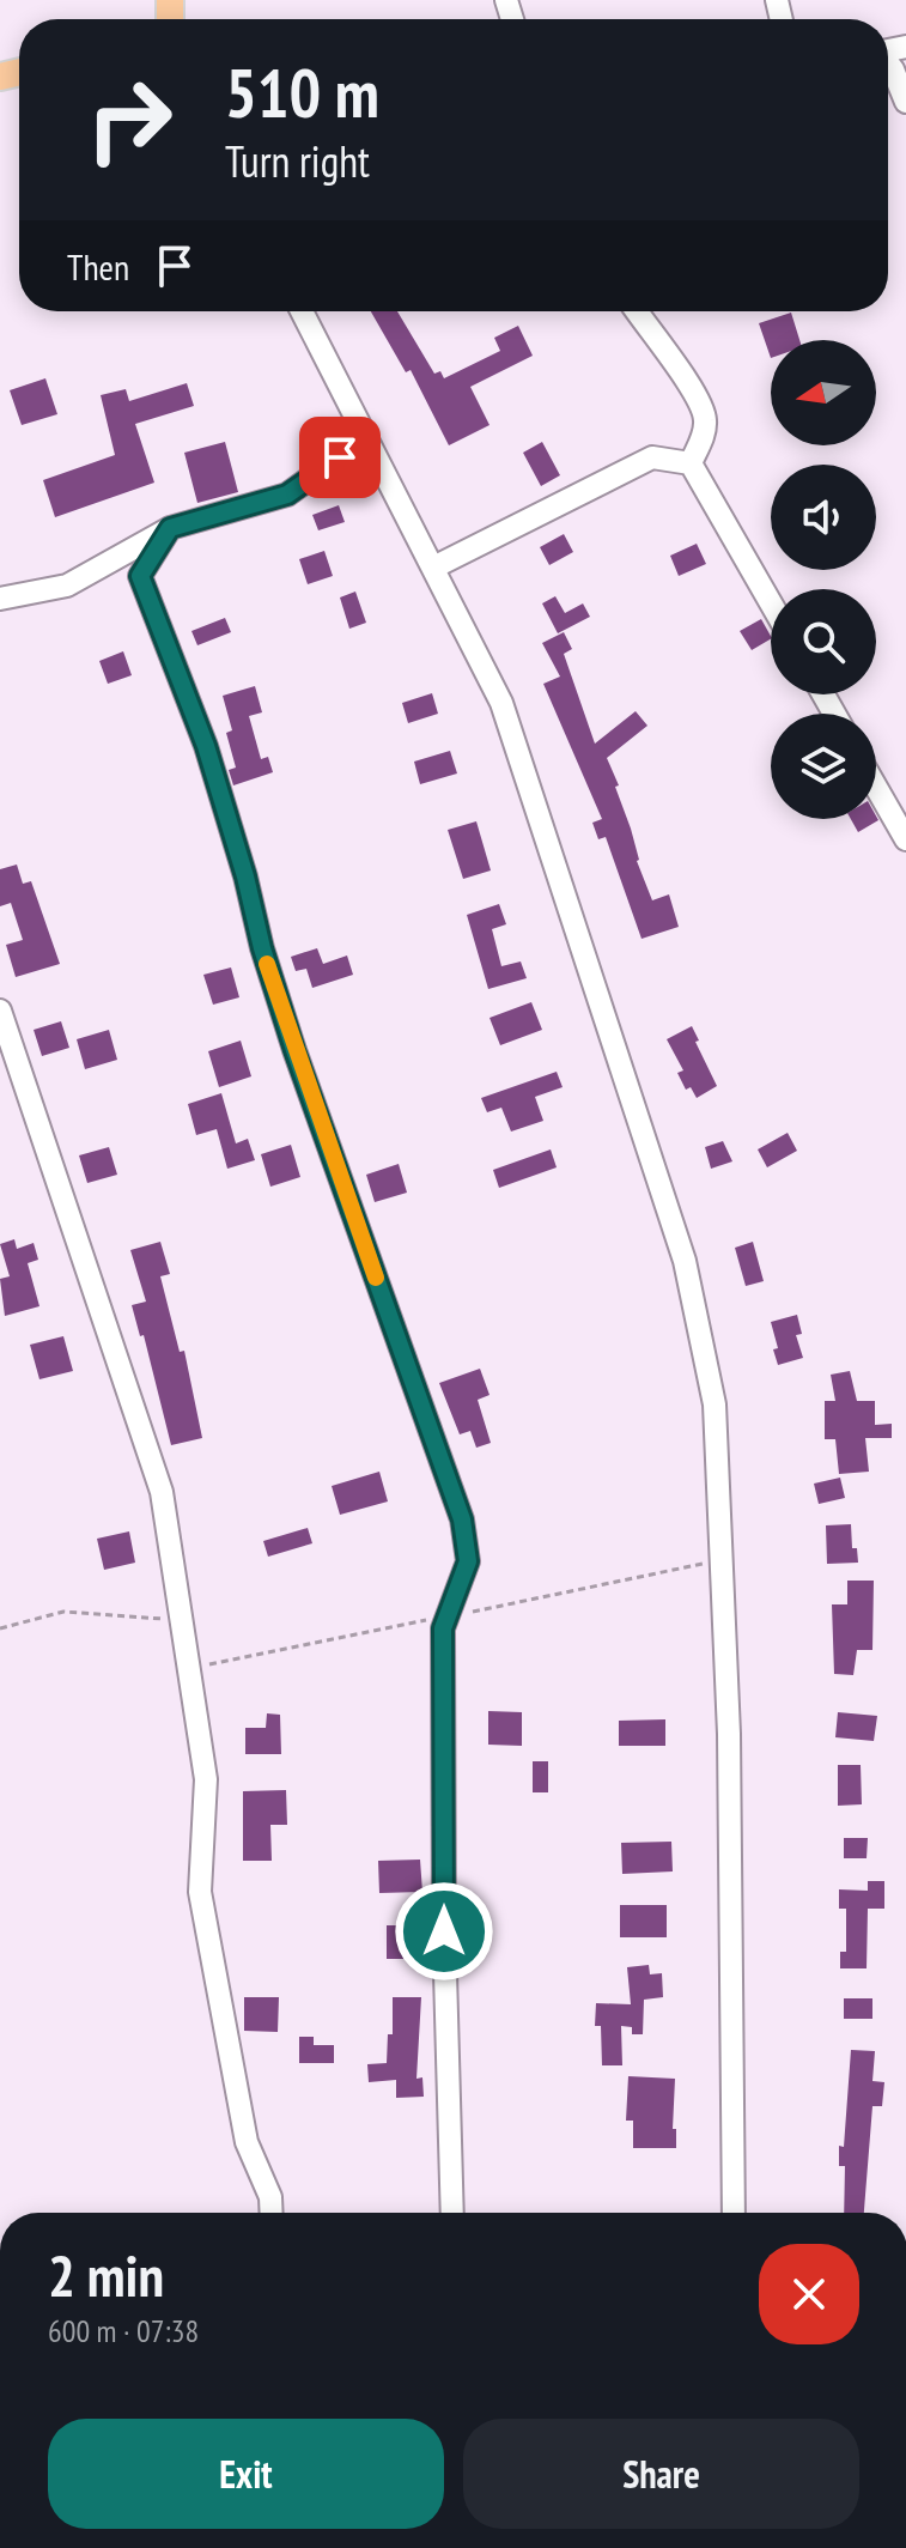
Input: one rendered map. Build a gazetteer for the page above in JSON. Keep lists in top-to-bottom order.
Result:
{
  "north": "left",
  "page": {
    "turn": ["510 m", "Turn right"],
    "then": "Then",
    "heading": ["2 min", "600 m · 07:38"],
    "buttons": ["Exit", "Share"]
  }
}
